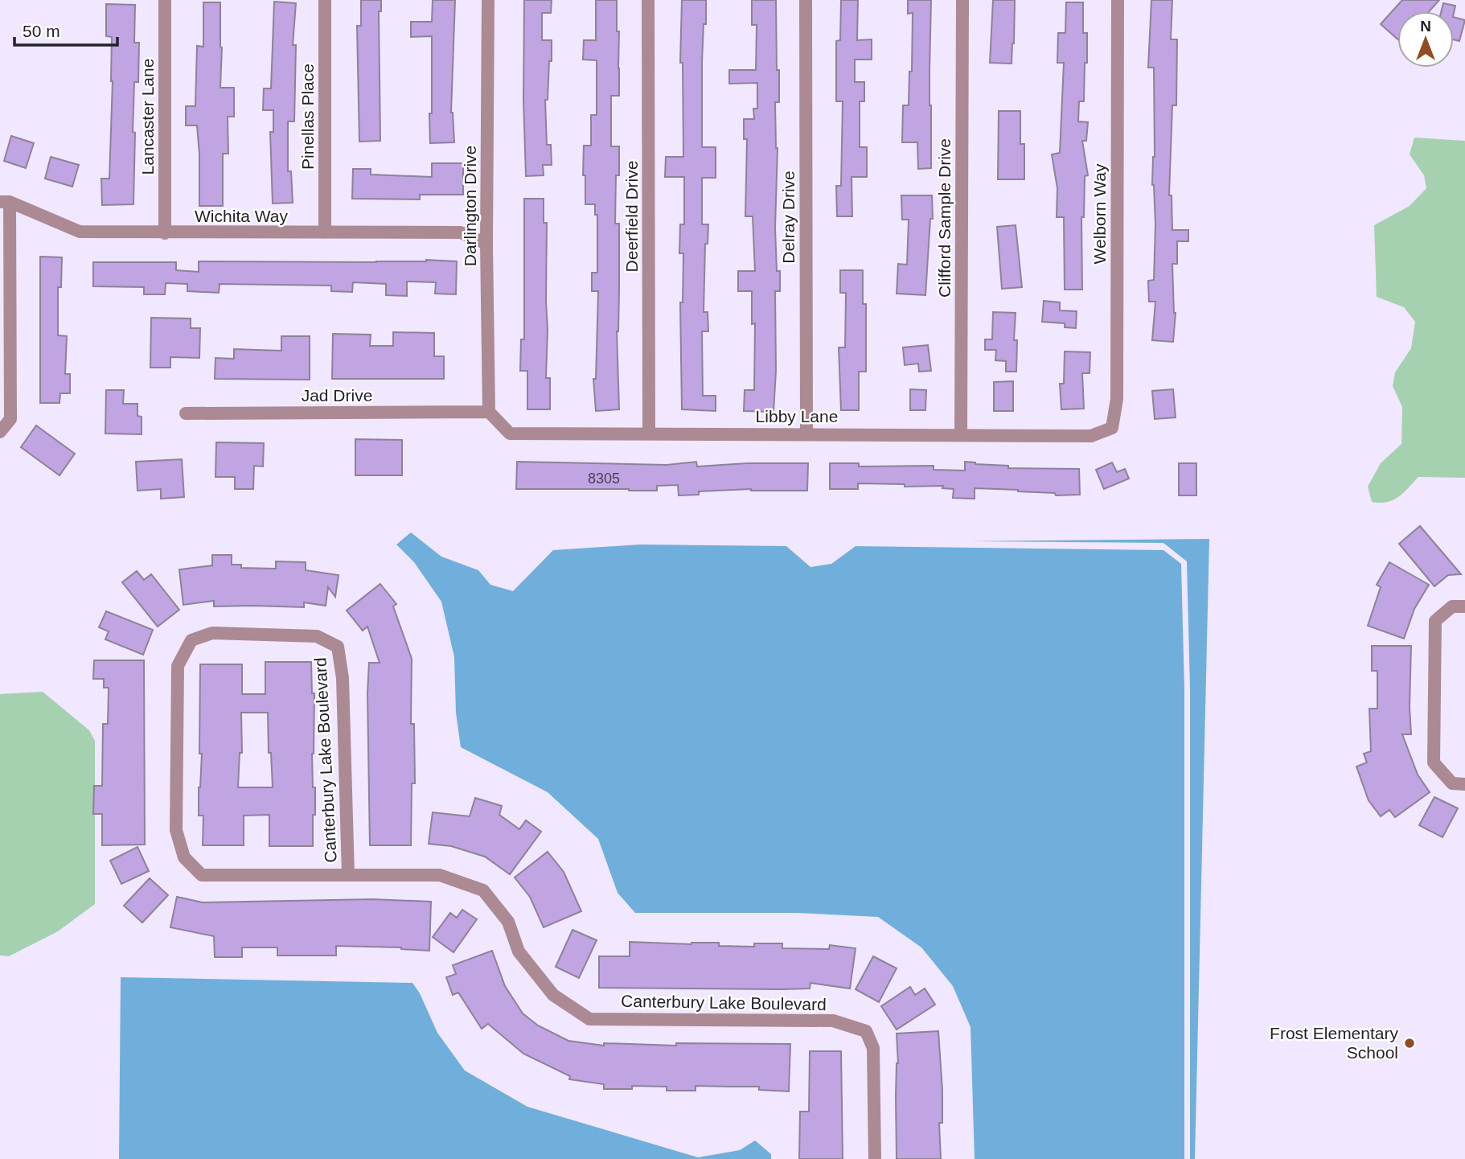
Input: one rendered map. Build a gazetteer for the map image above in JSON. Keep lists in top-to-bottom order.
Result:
{
  "streets": {
    "street": [
      "Lancaster Lane",
      "Pinellas Place",
      "Darlington Drive",
      "Welborn Way",
      "Wichita Way",
      "Deerfield Drive",
      "Delray Drive",
      "Clifford Sample Drive",
      "Jad Drive",
      "Libby Lane",
      "Canterbury Lake Boulevard"
    ]
  },
  "crossings": [
    ["Lancaster Lane", "Wichita Way"],
    ["Pinellas Place", "Wichita Way"],
    ["Darlington Drive", "Wichita Way"],
    ["Darlington Drive", "Jad Drive"],
    ["Darlington Drive", "Libby Lane"],
    ["Welborn Way", "Libby Lane"],
    ["Deerfield Drive", "Libby Lane"],
    ["Delray Drive", "Libby Lane"],
    ["Clifford Sample Drive", "Libby Lane"],
    ["Jad Drive", "Libby Lane"]
  ],
  "places": ["Frost Elementary School"],
  "house_numbers": ["8305"],
  "scale_bar": "50 m",
  "north": "top"
}
